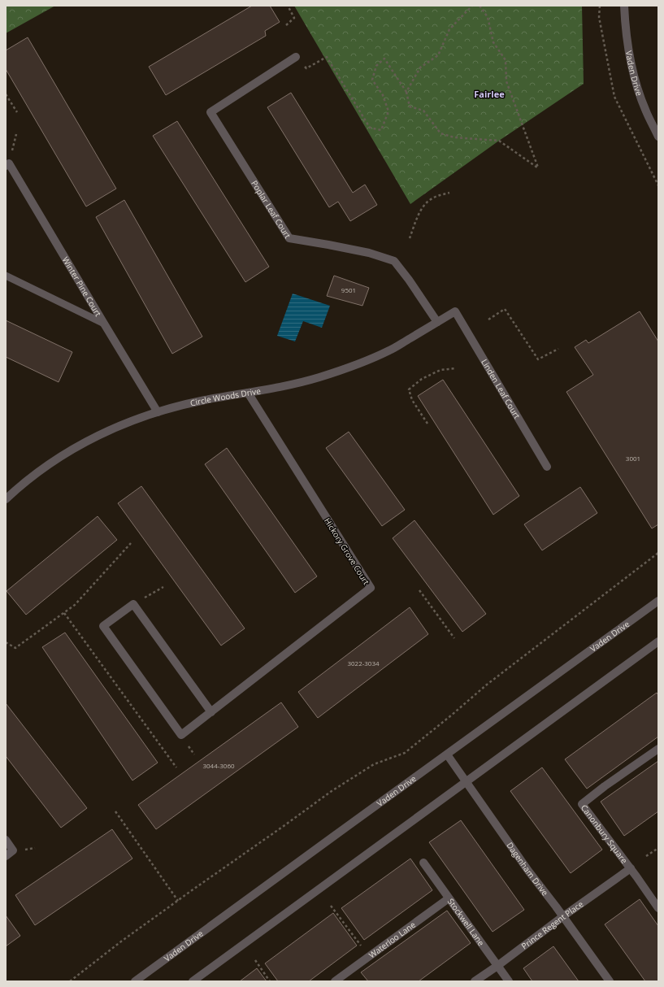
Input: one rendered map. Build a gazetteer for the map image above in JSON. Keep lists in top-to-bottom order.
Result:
{
  "streets": {
    "street": [
      "Vaden Drive",
      "Poplar Leaf Court",
      "Winter Pine Court",
      "Linden Leaf Court",
      "Circle Woods Drive",
      "Hickory Grove Court",
      "Canonbury Square",
      "Dagenham Drive",
      "Stockwell Lane",
      "Prince Regent Place",
      "Waterloo Lane"
    ]
  },
  "crossings": [
    ["Vaden Drive", "Dagenham Drive"],
    ["Poplar Leaf Court", "Circle Woods Drive"],
    ["Winter Pine Court", "Circle Woods Drive"],
    ["Linden Leaf Court", "Circle Woods Drive"],
    ["Circle Woods Drive", "Hickory Grove Court"],
    ["Canonbury Square", "Prince Regent Place"],
    ["Dagenham Drive", "Prince Regent Place"],
    ["Stockwell Lane", "Prince Regent Place"],
    ["Stockwell Lane", "Waterloo Lane"]
  ],
  "districts": ["Fairlee"],
  "house_numbers": [
    "9501",
    "3001",
    "3022-3034",
    "3044-3060"
  ]
}
